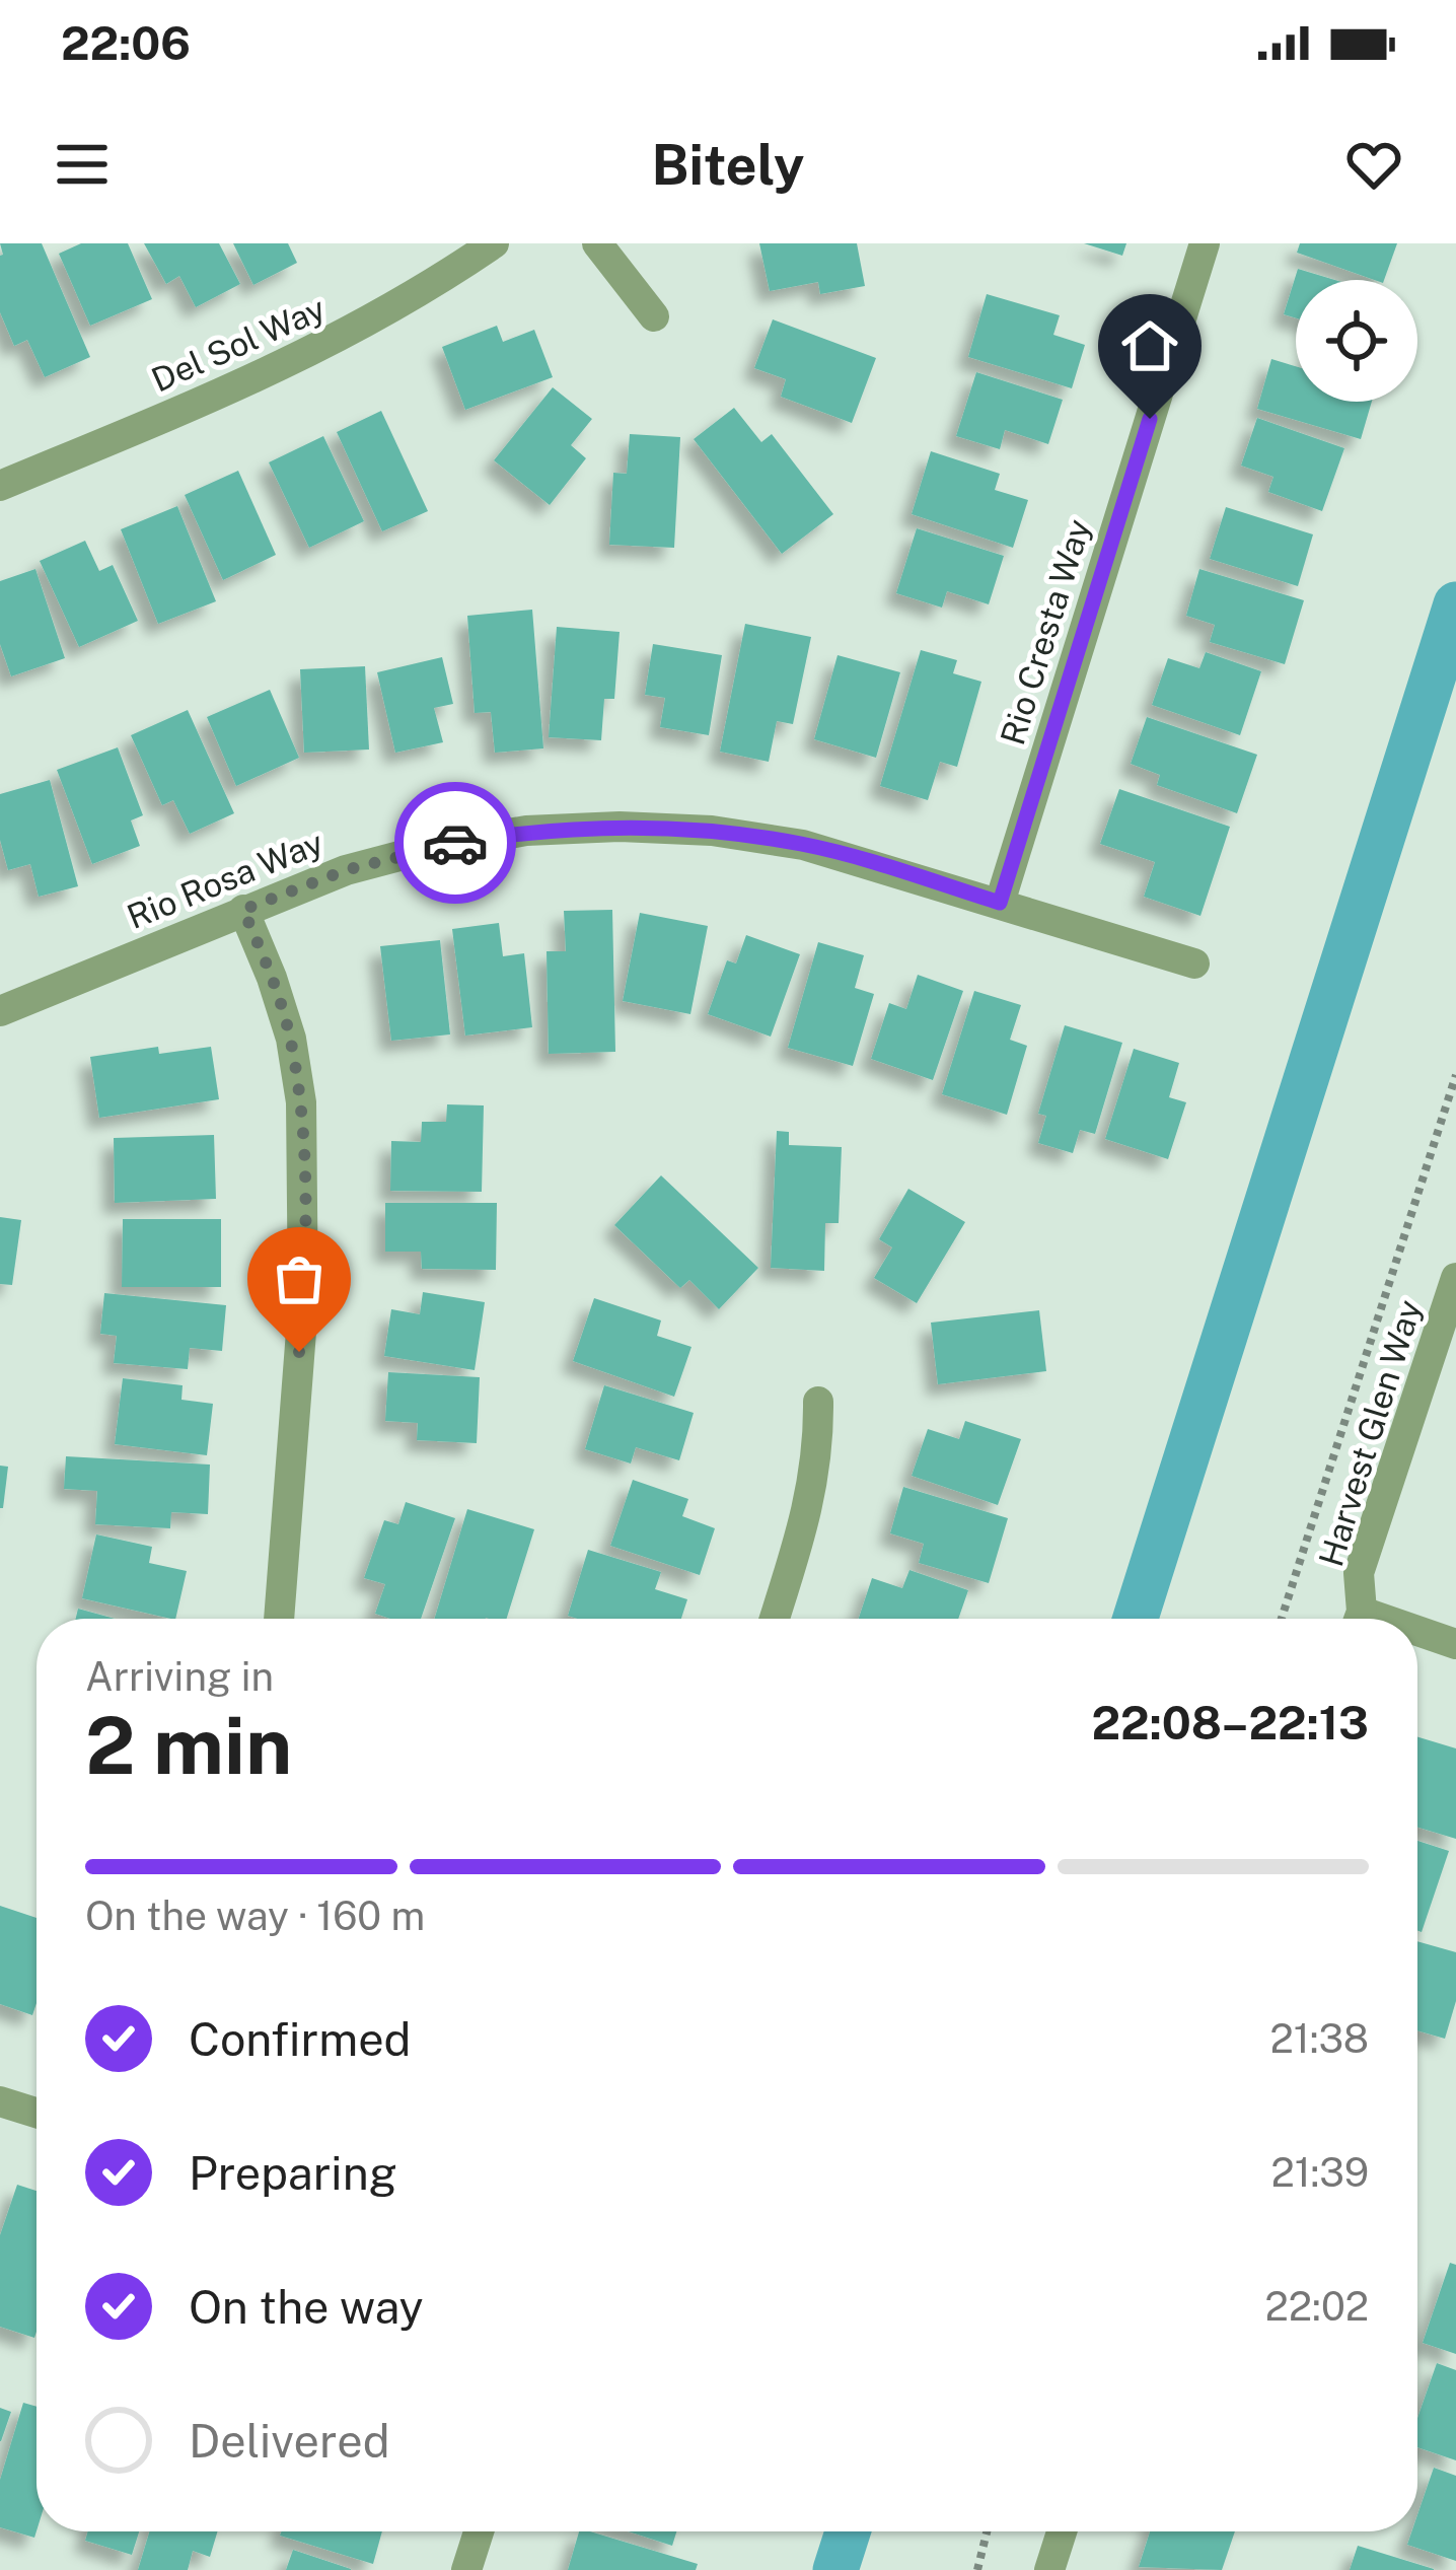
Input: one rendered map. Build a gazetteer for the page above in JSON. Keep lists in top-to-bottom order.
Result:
{
  "streets": {
    "street": [
      "Del Sol Way",
      "Rio Cresta Way",
      "Rio Rosa Way",
      "Harvest Glen Way"
    ]
  },
  "crossings": [
    ["Rio Cresta Way", "Rio Rosa Way"]
  ],
  "page": {
    "status": "22:06",
    "header": "Bitely",
    "heading": ["2 min", "Arriving in", "22:08–22:13"],
    "bar": "On the way · 160 m",
    "list": [
      ["Confirmed", "21:38"],
      ["Preparing", "21:39"],
      ["On the way", "22:02"],
      "Delivered"
    ]
  }
}
